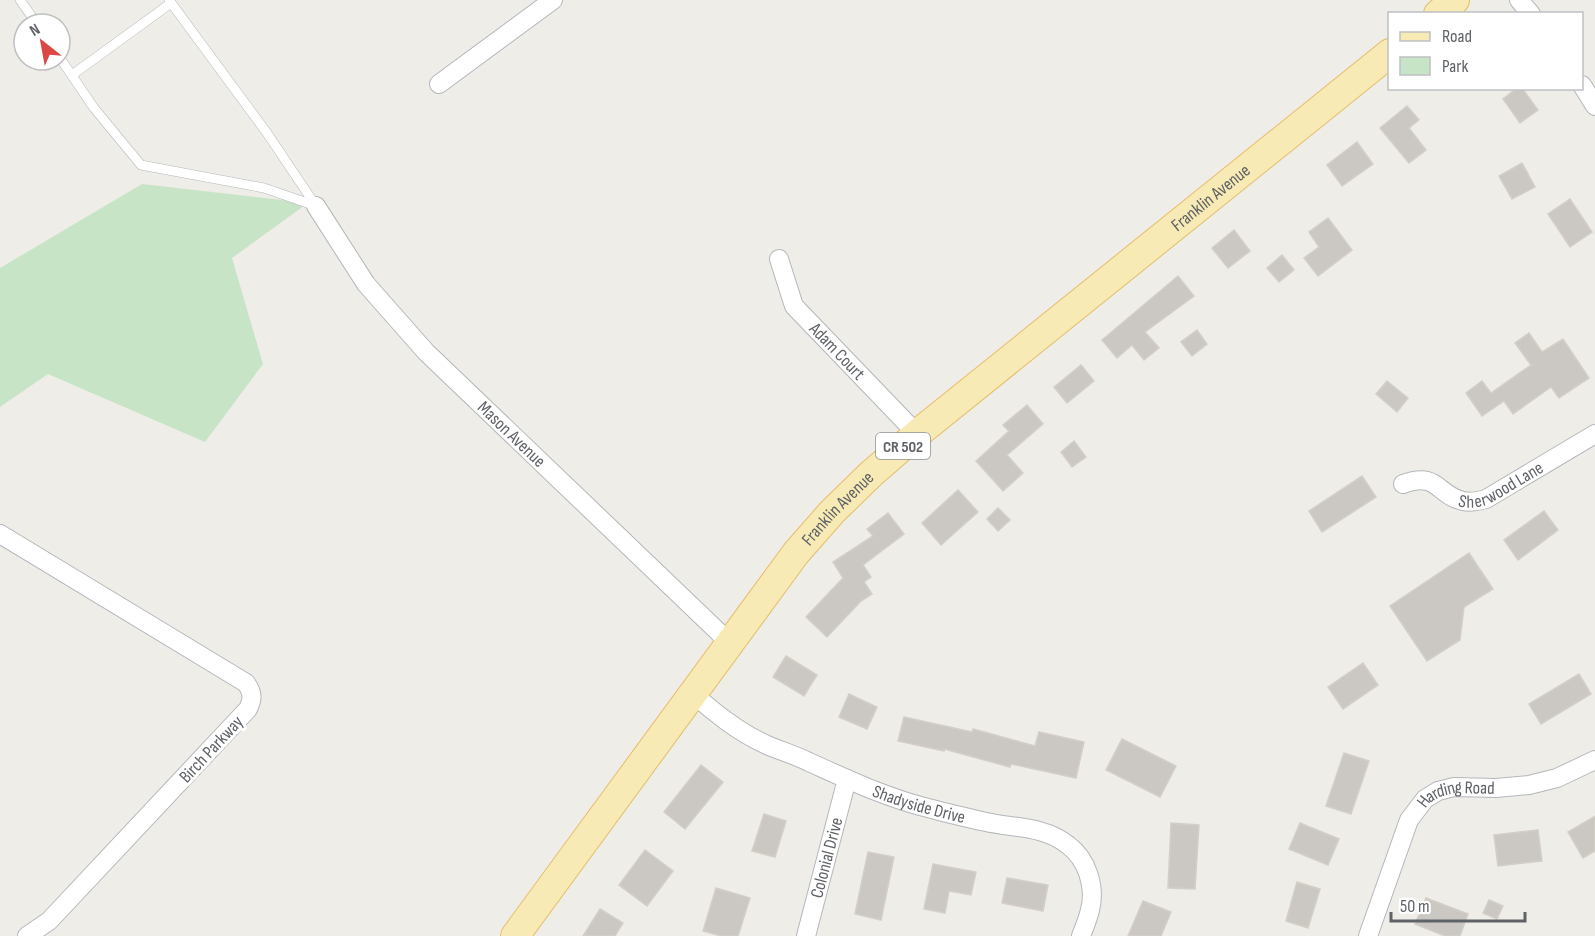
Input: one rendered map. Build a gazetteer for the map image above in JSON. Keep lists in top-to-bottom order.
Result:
{
  "streets": {
    "main road": ["Franklin Avenue", "CR 502"],
    "street": [
      "Adam Court",
      "Mason Avenue",
      "Sherwood Lane",
      "Birch Parkway",
      "Harding Road",
      "Shadyside Drive",
      "Colonial Drive"
    ]
  },
  "crossings": [
    ["Franklin Avenue", "Adam Court"],
    ["Franklin Avenue", "Mason Avenue"],
    ["Franklin Avenue", "Shadyside Drive"],
    ["Shadyside Drive", "Colonial Drive"]
  ],
  "legend": ["Road", "Park"],
  "scale_bar": "50 m",
  "north": "top left"
}
